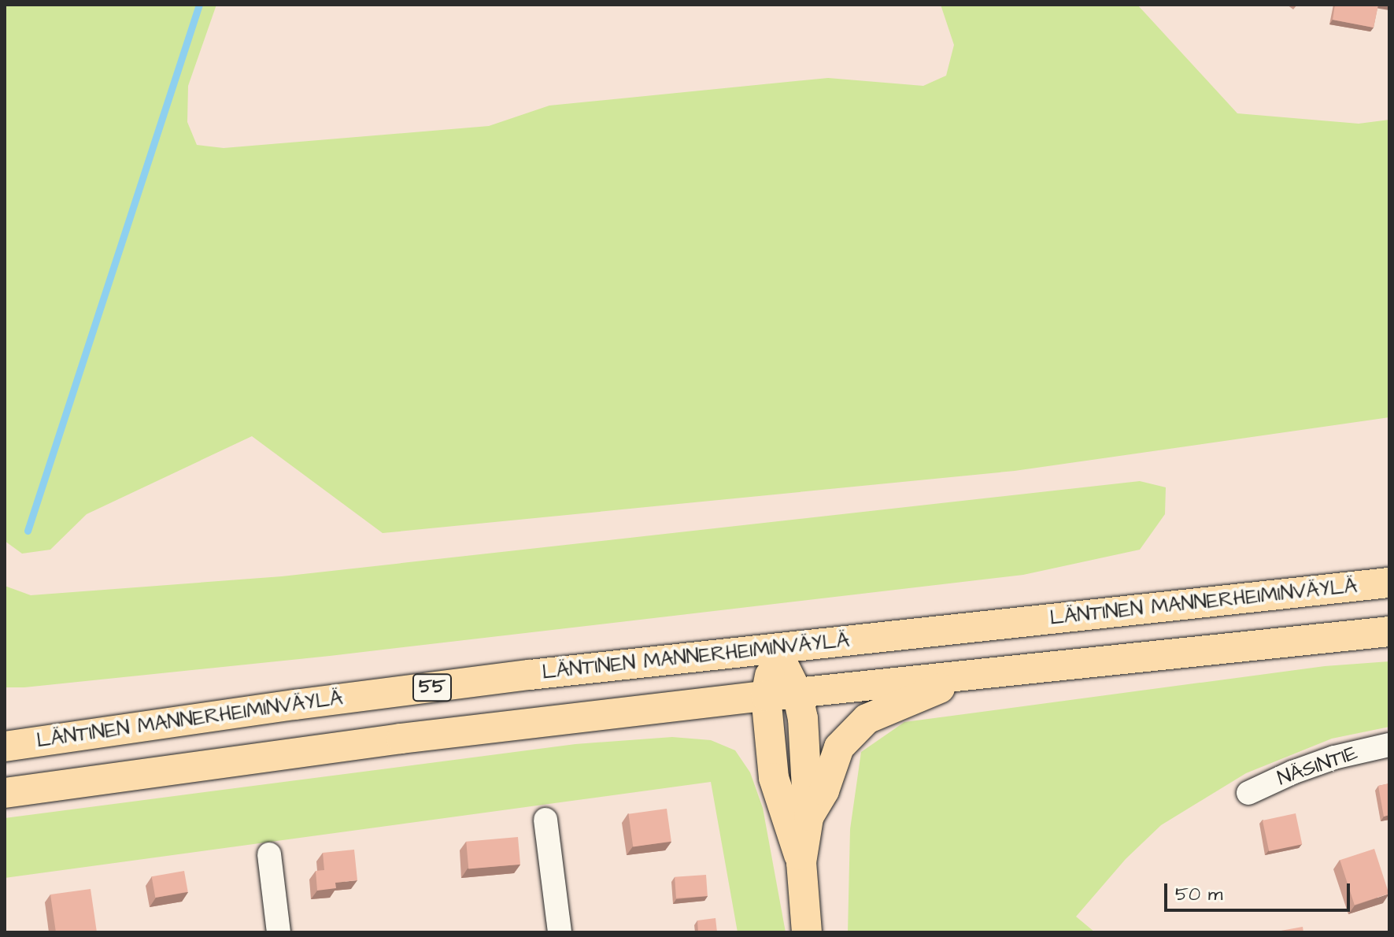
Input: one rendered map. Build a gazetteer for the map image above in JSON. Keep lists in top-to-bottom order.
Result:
{
  "streets": {
    "main road": ["LÄNTINEN MANNERHEIMINVÄYLÄ", "55"],
    "street": ["NÄSINTIE"]
  },
  "scale_bar": "50 m"
}
